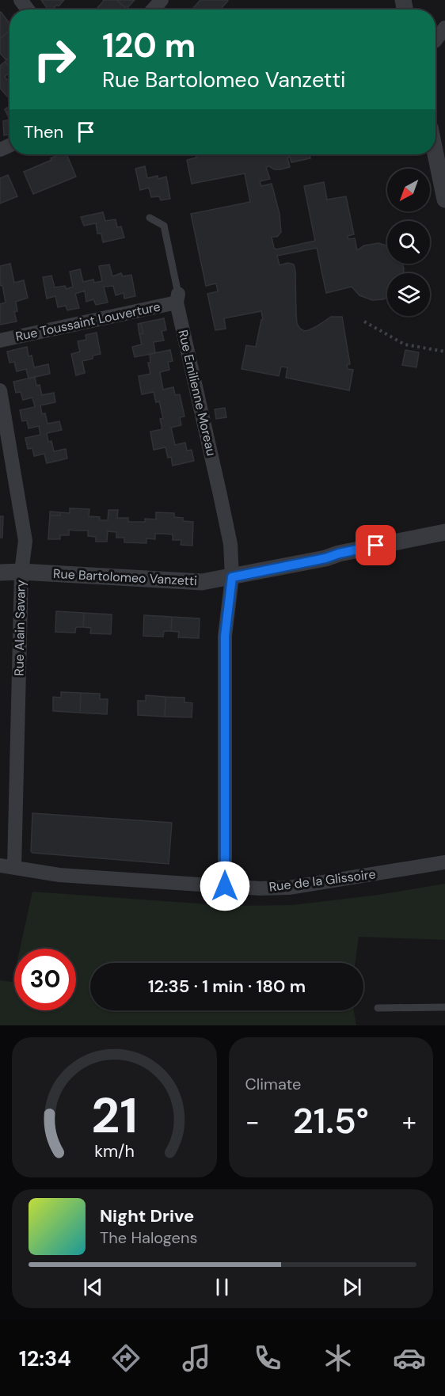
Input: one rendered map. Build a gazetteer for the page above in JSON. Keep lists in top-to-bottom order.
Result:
{
  "streets": {
    "street": [
      "Rue Toussaint Louverture",
      "Rue Emilienne Moreau",
      "Rue Bartolomeo Vanzetti",
      "Rue Alain Savary",
      "Rue de la Glissoire"
    ]
  },
  "crossings": [
    ["Rue Toussaint Louverture", "Rue Emilienne Moreau"],
    ["Rue Emilienne Moreau", "Rue Bartolomeo Vanzetti"],
    ["Rue Emilienne Moreau", "Rue de la Glissoire"],
    ["Rue Bartolomeo Vanzetti", "Rue Alain Savary"],
    ["Rue Alain Savary", "Rue de la Glissoire"]
  ],
  "north": "bottom left",
  "page": {
    "turn": ["120 m", "Rue Bartolomeo Vanzetti"],
    "then": "Then",
    "limit": "30",
    "trip": "12:35 · 1 min · 180 m",
    "tile": "Climate",
    "heat": ["−", "21.5°", "+"],
    "song": ["Night Drive", "The Halogens"],
    "tabs": "12:34",
    "gauge": ["21", "km/h"]
  }
}
